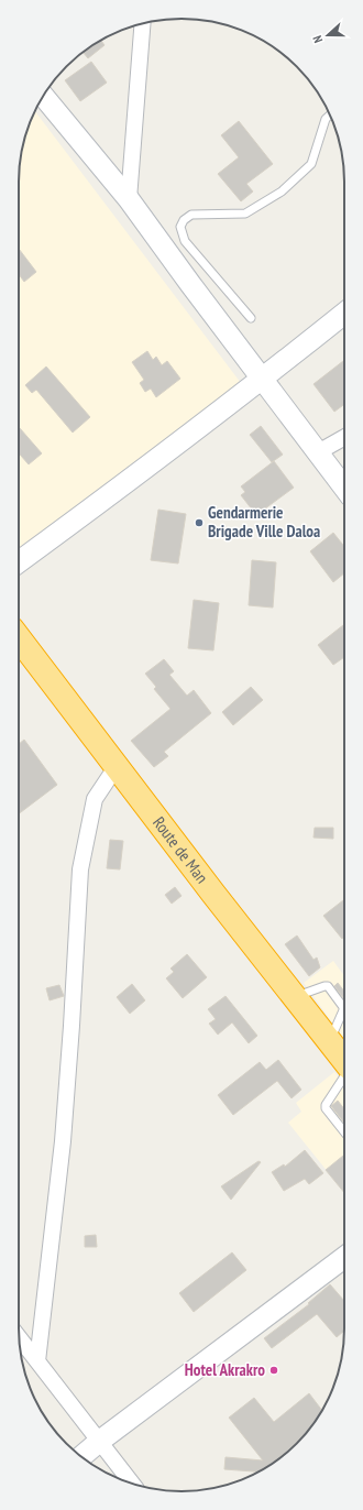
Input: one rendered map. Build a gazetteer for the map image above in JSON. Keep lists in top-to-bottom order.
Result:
{
  "streets": {
    "highway": ["Route de Man"]
  },
  "places": ["Gendarmerie Brigade Ville Daloa", "Hotel Akrakro"],
  "north": "left"
}
